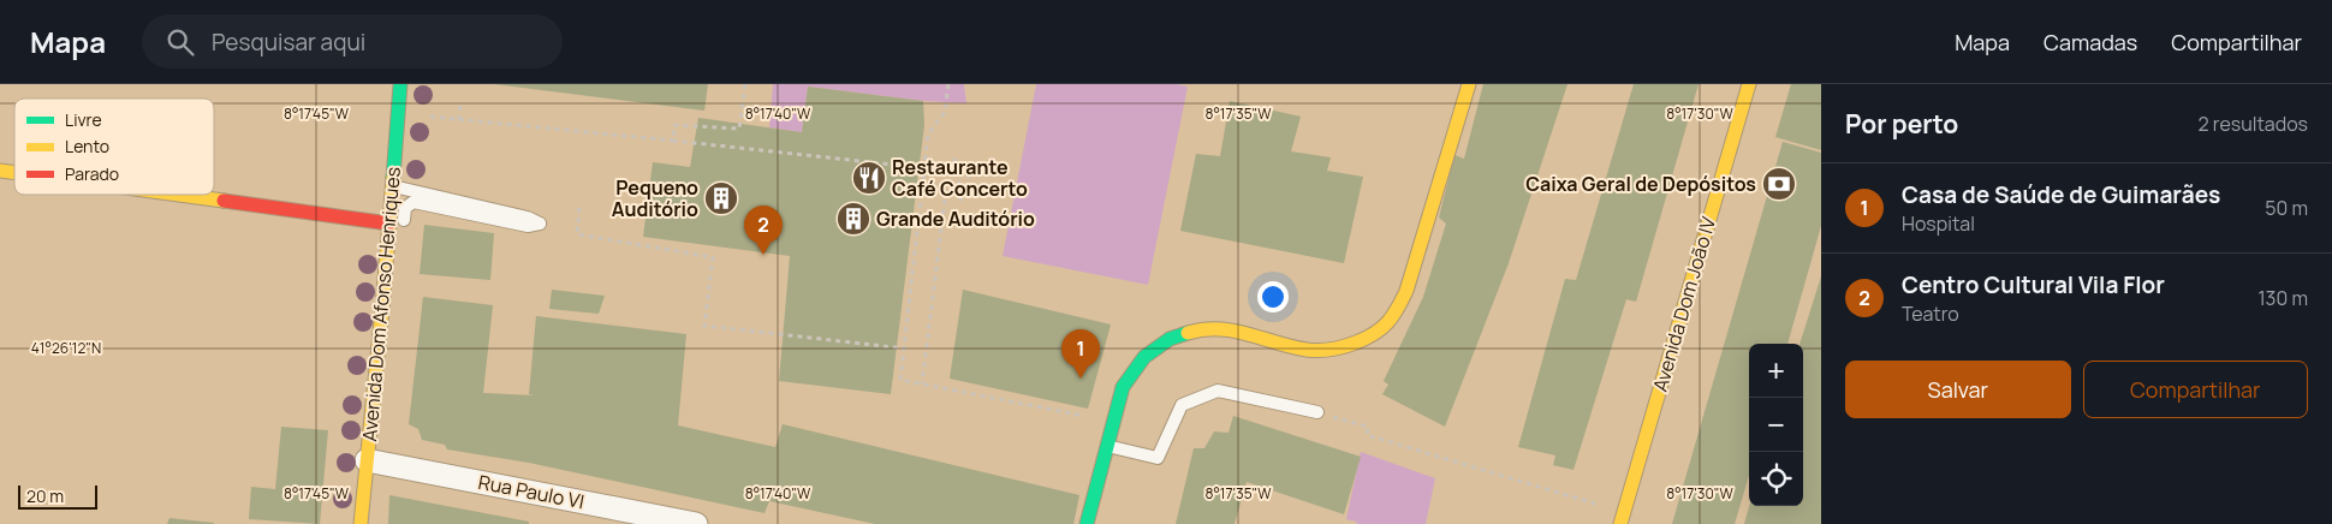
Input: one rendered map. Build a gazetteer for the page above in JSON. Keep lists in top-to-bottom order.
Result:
{
  "streets": {
    "street": ["Avenida Dom Afonso Henriques", "Avenida Dom João IV", "Rua Paulo VI"]
  },
  "crossings": [
    ["Avenida Dom Afonso Henriques", "Rua Paulo VI"]
  ],
  "places": {
    "restaurant": ["Restaurante Café Concerto"],
    "bank": ["Caixa Geral de Depósitos"],
    "building": ["Pequeno Auditório", "Grande Auditório"]
  },
  "legend": ["Livre", "Lento", "Parado"],
  "scale_bar": "20 m",
  "page": {
    "header": "Mapa",
    "search": "Pesquisar aqui",
    "nav": ["Mapa", "Camadas", "Compartilhar"],
    "heading": ["Por perto", "2 resultados"],
    "list": [
      {
        "mark": "1",
        "name": "Casa de Saúde de Guimarães",
        "note": "Hospital",
        "value": "50 m"
      },
      {
        "mark": "2",
        "name": "Centro Cultural Vila Flor",
        "note": "Teatro",
        "value": "130 m"
      }
    ],
    "pins": ["2", "1"],
    "buttons": ["Salvar", "Compartilhar"],
    "map_buttons": ["+", "−"],
    "scale": "20 m"
  },
  "coordinates": [
    "8°17'45\"W",
    "8°17'40\"W",
    "8°17'35\"W",
    "8°17'30\"W",
    "41°26'12\"N"
  ]
}
